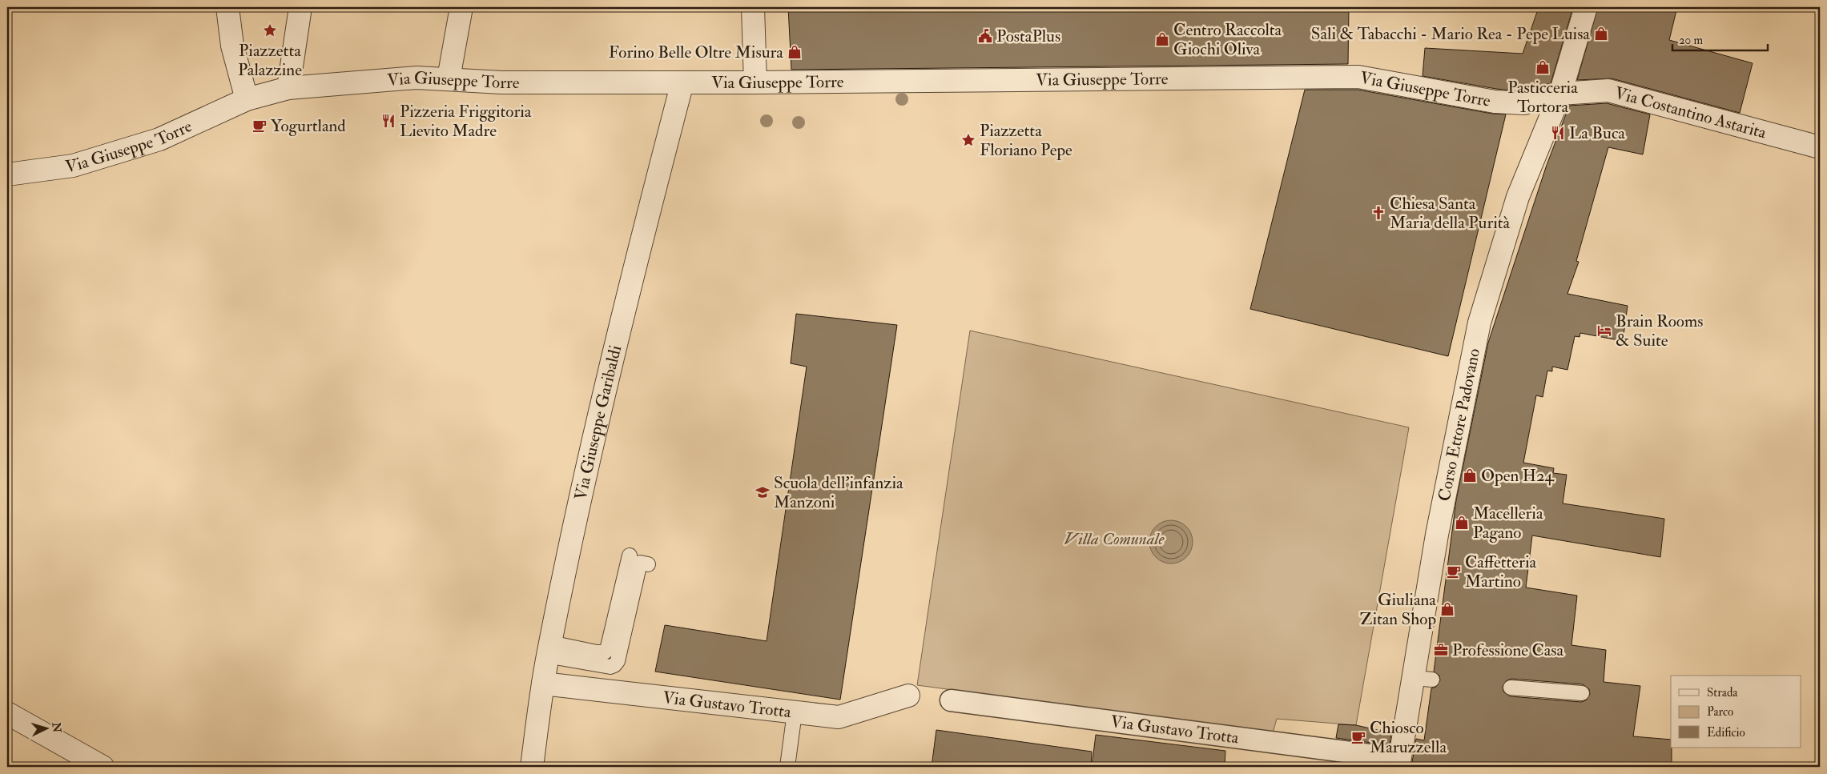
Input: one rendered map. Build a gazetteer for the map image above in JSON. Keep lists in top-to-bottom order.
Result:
{
  "streets": {
    "street": [
      "Via Giuseppe Torre",
      "Via Costantino Astarita",
      "Via Giuseppe Garibaldi",
      "Corso Ettore Padovano",
      "Via Gustavo Trotta"
    ]
  },
  "crossings": [
    ["Via Giuseppe Torre", "Via Costantino Astarita"],
    ["Via Giuseppe Torre", "Via Giuseppe Garibaldi"],
    ["Via Giuseppe Torre", "Corso Ettore Padovano"],
    ["Via Costantino Astarita", "Corso Ettore Padovano"],
    ["Via Giuseppe Garibaldi", "Via Gustavo Trotta"],
    ["Corso Ettore Padovano", "Via Gustavo Trotta"]
  ],
  "parks": ["Villa Comunale"],
  "places": {
    "place": ["Piazzetta Palazzine", "Piazzetta Floriano Pepe"],
    "shop": [
      "Sali & Tabacchi - Mario Rea - Pepe Luisa",
      "Centro Raccolta Giochi Oliva",
      "Forino Belle Oltre Misura",
      "Pasticceria Tortora",
      "Open H24",
      "Macelleria Pagano",
      "Giuliana Zitan Shop"
    ],
    "public building": ["PostaPlus"],
    "restaurant": ["Pizzeria Friggitoria Lievito Madre", "La Buca"],
    "cafe": ["Yogurtland", "Caffetteria Martino", "Chiosco Maruzzella"],
    "church": ["Chiesa Santa Maria della Purità"],
    "hotel": ["Brain Rooms & Suite"],
    "school or university": ["Scuola dell'infanzia Manzoni"],
    "office": ["Professione Casa"]
  },
  "legend": ["Strada", "Parco", "Edificio"],
  "scale_bar": "20 m",
  "north": "right"
}
